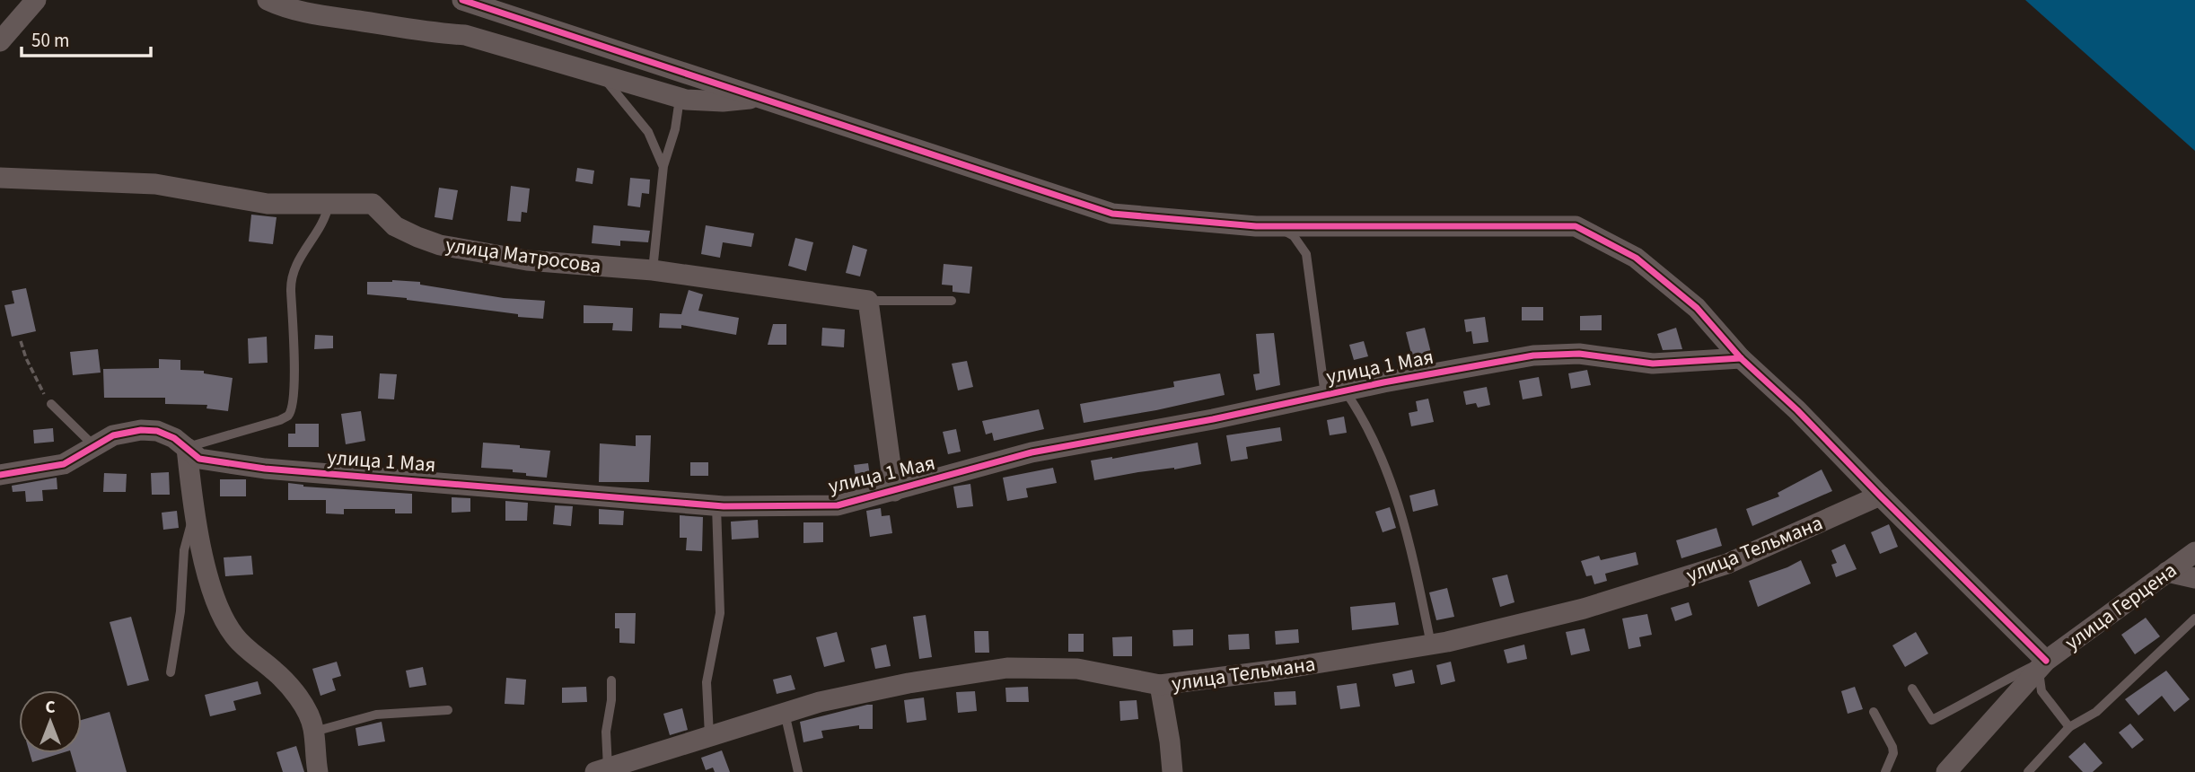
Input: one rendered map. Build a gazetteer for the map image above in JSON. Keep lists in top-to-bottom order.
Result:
{
  "streets": {
    "street": [
      "улица Матросова",
      "улица 1 Мая",
      "улица Тельмана",
      "улица Герцена"
    ]
  },
  "scale_bar": "50 m",
  "north": "top"
}
